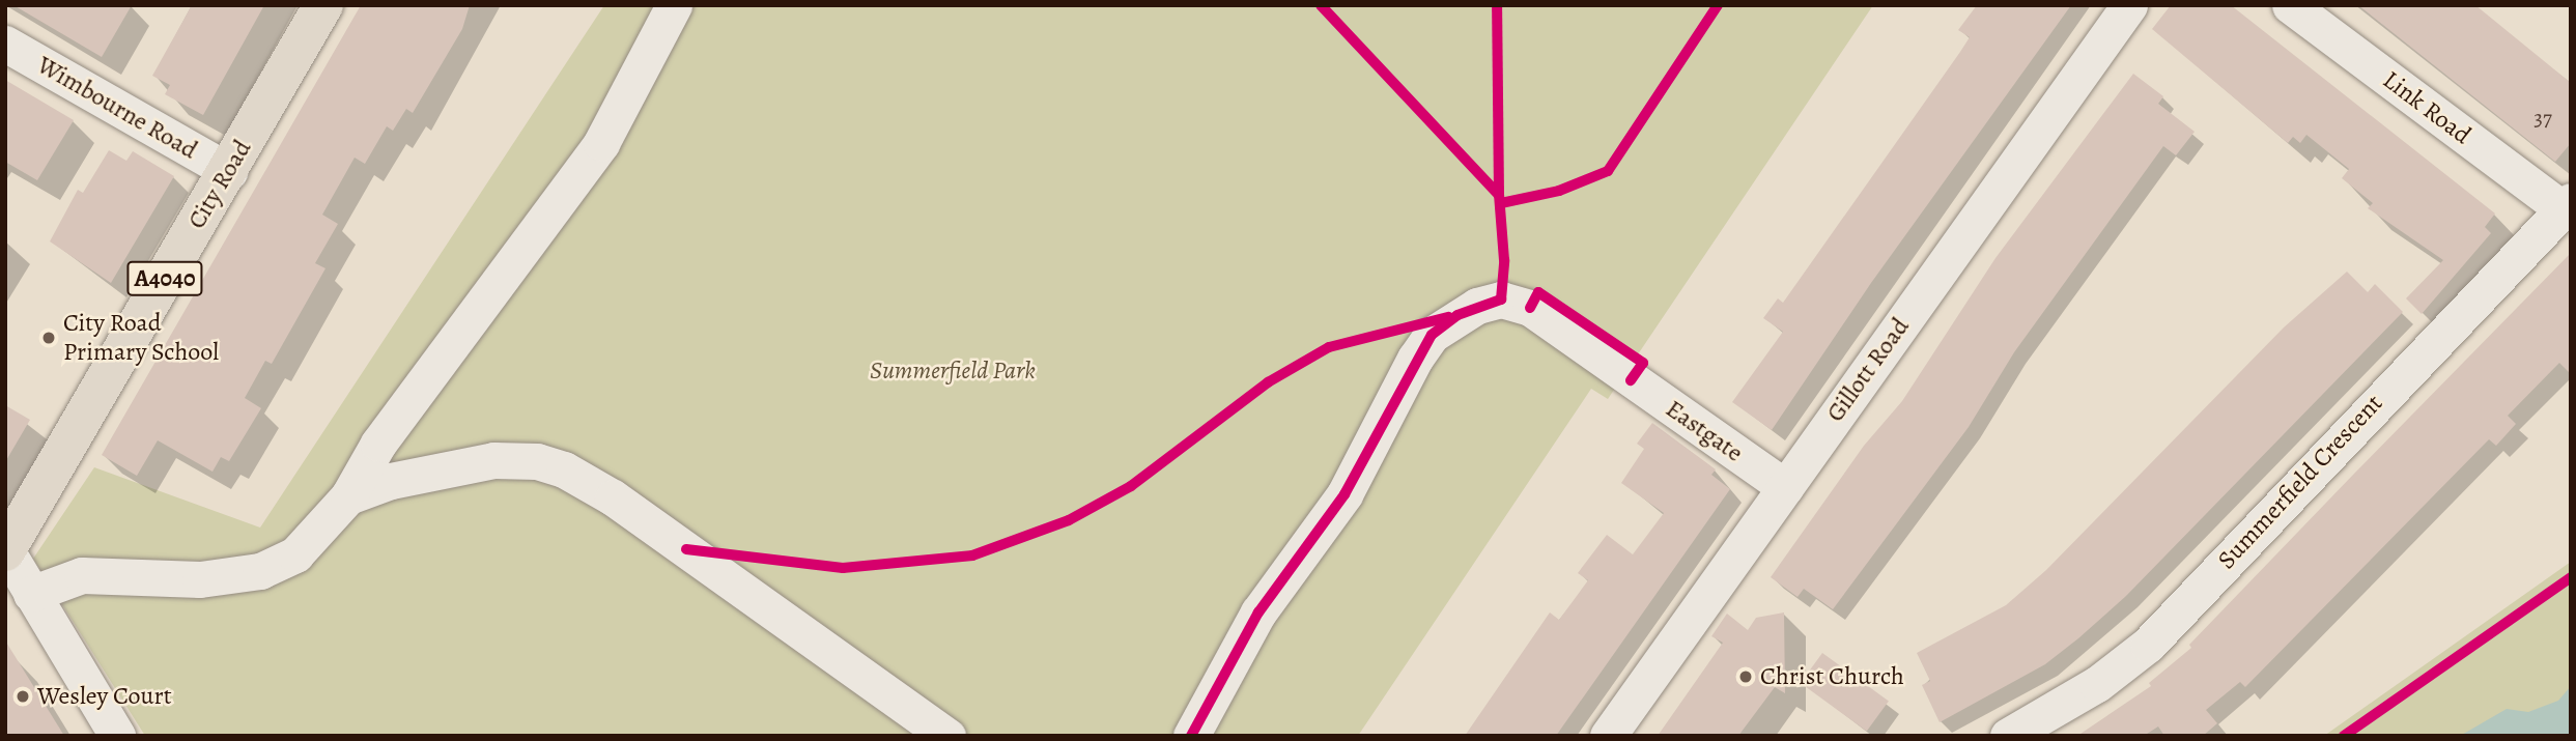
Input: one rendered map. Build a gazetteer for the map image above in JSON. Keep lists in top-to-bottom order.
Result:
{
  "streets": {
    "main road": ["City Road", "A4040"],
    "street": [
      "Wimbourne Road",
      "Link Road",
      "Gillott Road",
      "Eastgate",
      "Summerfield Crescent"
    ]
  },
  "crossings": [
    ["Wimbourne Road", "City Road"],
    ["Link Road", "Summerfield Crescent"],
    ["Gillott Road", "Eastgate"]
  ],
  "parks": ["Summerfield Park"],
  "places": ["City Road Primary School", "Christ Church", "Wesley Court"],
  "house_numbers": ["37"]
}
